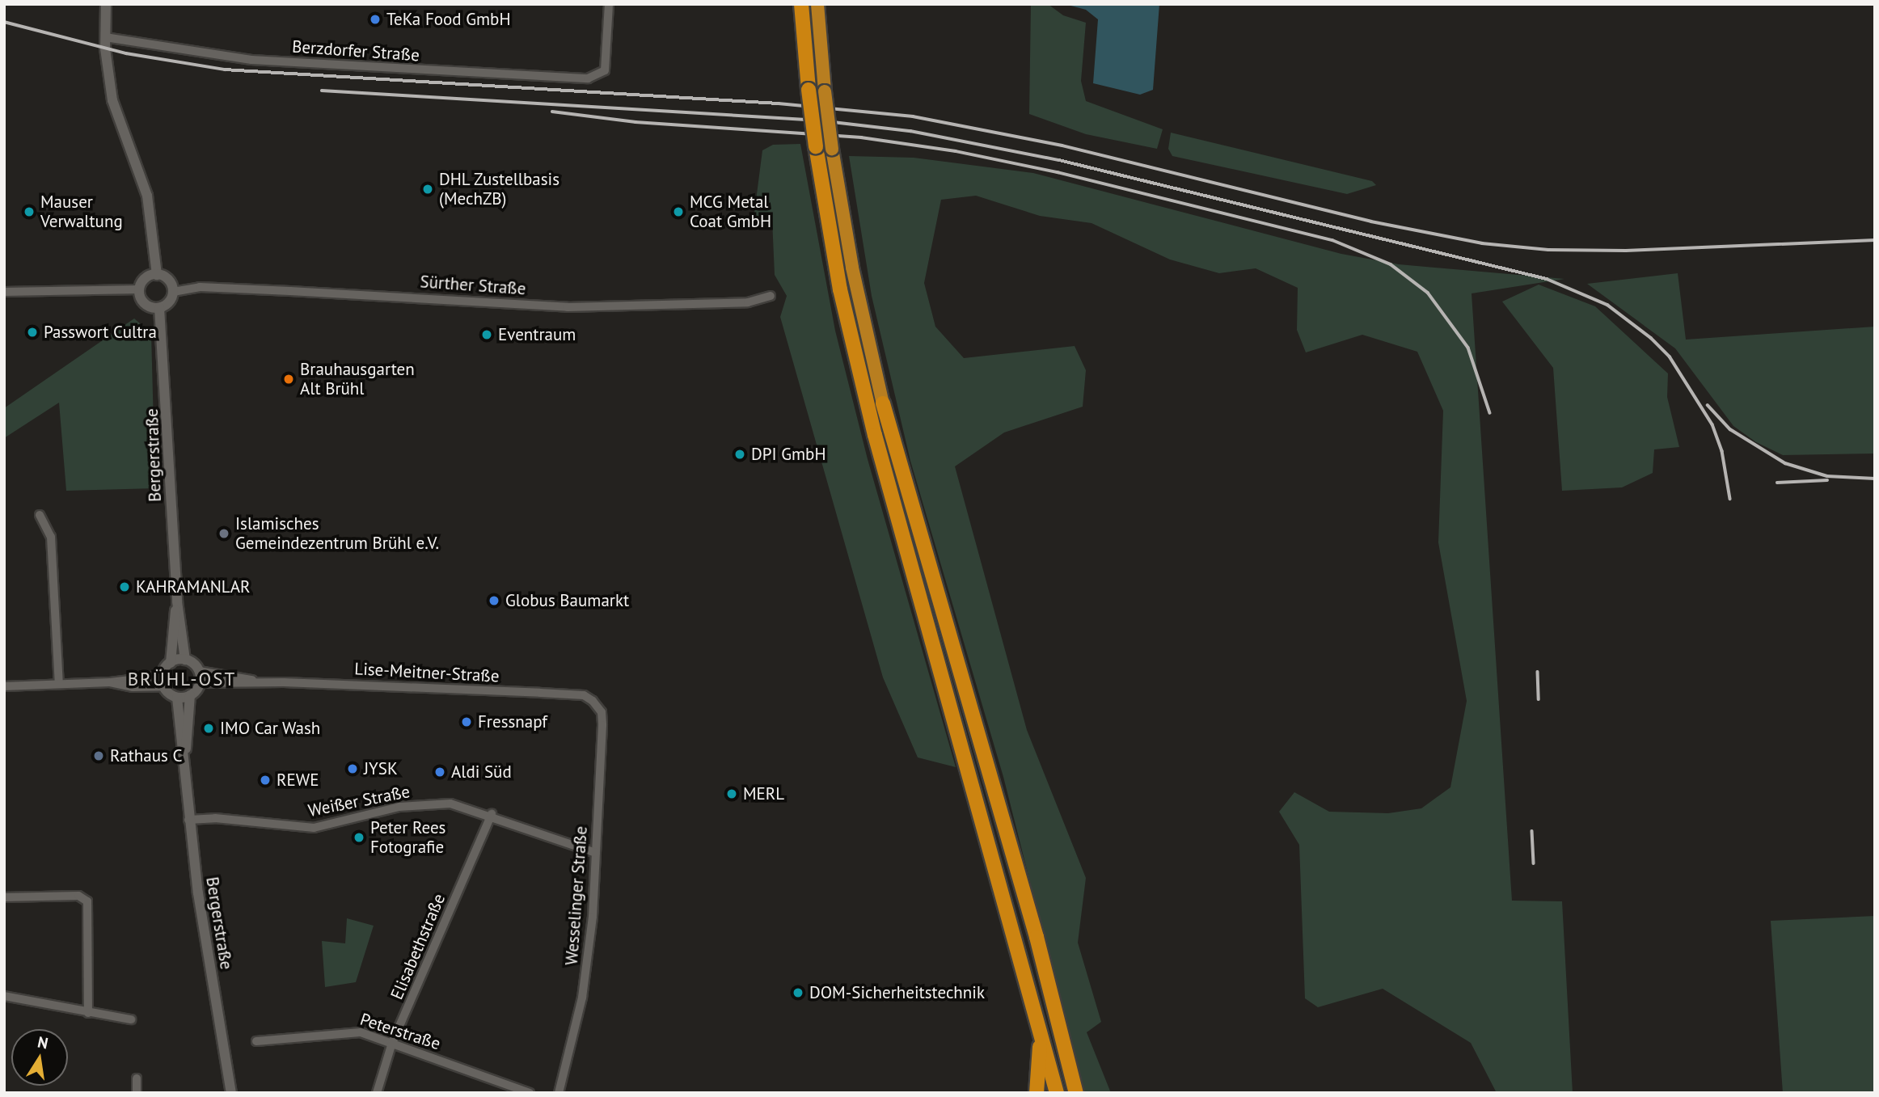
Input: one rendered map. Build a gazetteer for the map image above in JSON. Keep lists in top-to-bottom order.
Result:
{
  "streets": {
    "street": [
      "Berzdorfer Straße",
      "Sürther Straße",
      "Bergerstraße",
      "Lise-Meitner-Straße",
      "Weißer Straße",
      "Wesselinger Straße",
      "Elisabethstraße",
      "Peterstraße"
    ]
  },
  "crossings": [
    ["Sürther Straße", "Bergerstraße"],
    ["Bergerstraße", "Lise-Meitner-Straße"],
    ["Bergerstraße", "Weißer Straße"],
    ["Lise-Meitner-Straße", "Wesselinger Straße"],
    ["Weißer Straße", "Wesselinger Straße"],
    ["Weißer Straße", "Elisabethstraße"],
    ["Elisabethstraße", "Peterstraße"]
  ],
  "districts": ["BRÜHL-OST"],
  "places": [
    "TeKa Food GmbH",
    "DHL Zustellbasis (MechZB)",
    "Mauser Verwaltung",
    "MCG Metal Coat GmbH",
    "Passwort Cultra",
    "Eventraum",
    "Brauhausgarten Alt Brühl",
    "DPI GmbH",
    "Islamisches Gemeindezentrum Brühl e.V.",
    "KAHRAMANLAR",
    "Globus Baumarkt",
    "Fressnapf",
    "IMO Car Wash",
    "Rathaus C",
    "JYSK",
    "Aldi Süd",
    "REWE",
    "MERL",
    "Peter Rees Fotografie",
    "DOM-Sicherheitstechnik"
  ],
  "north": "top"
}
